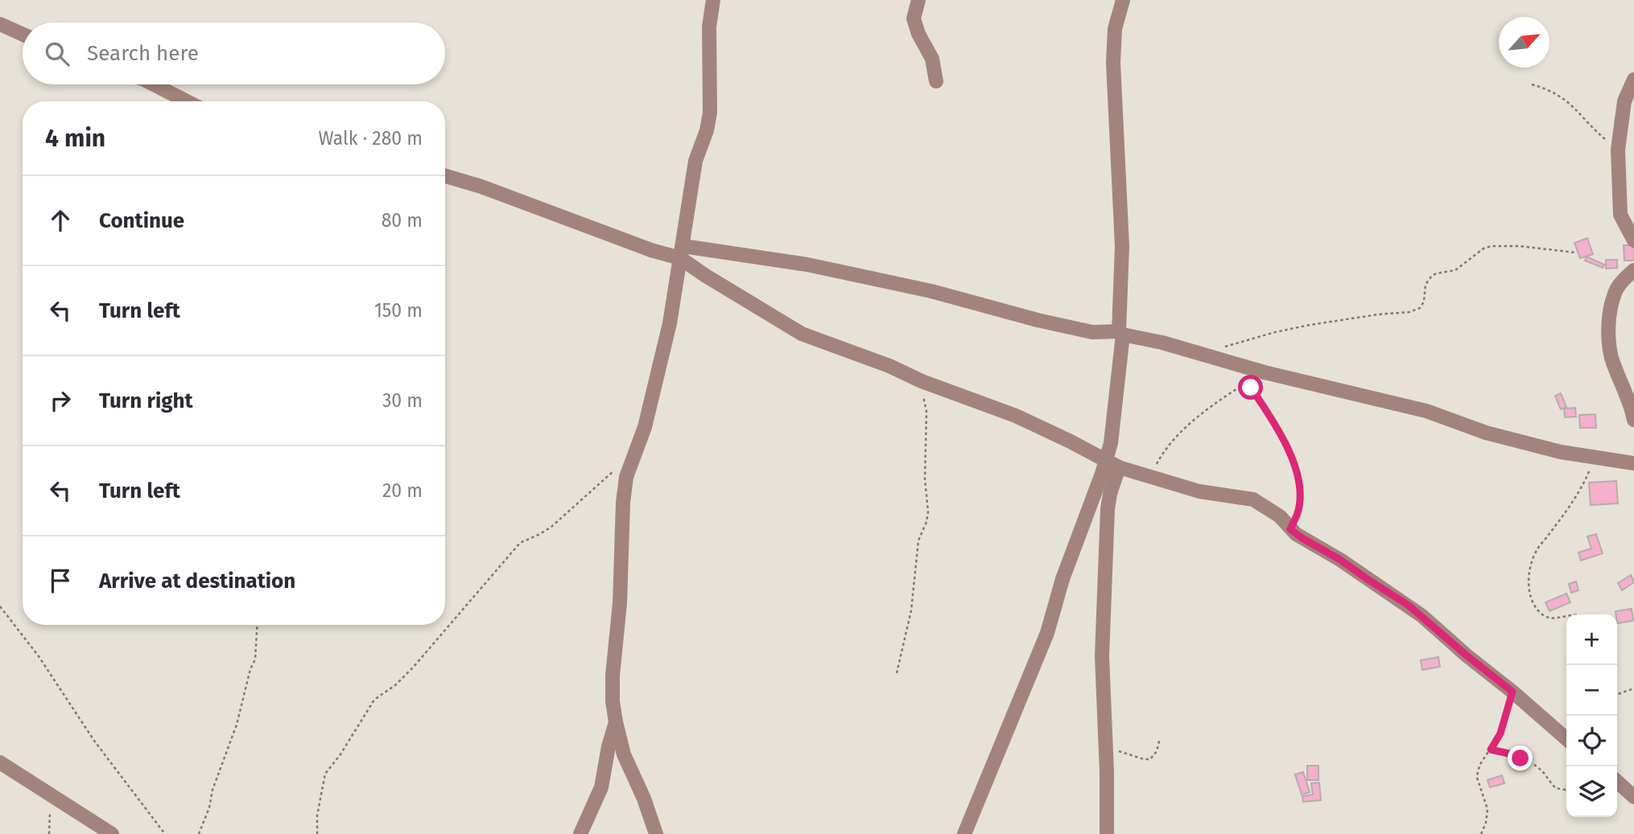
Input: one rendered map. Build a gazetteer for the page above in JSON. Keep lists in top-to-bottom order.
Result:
{
  "north": "top right",
  "page": {
    "search": "Search here",
    "heading": ["4 min", "Walk · 280 m"],
    "list": [
      ["Continue", "80 m"],
      ["Turn left", "150 m"],
      ["Turn right", "30 m"],
      ["Turn left", "20 m"],
      "Arrive at destination"
    ],
    "map_buttons": ["+", "−"]
  }
}
